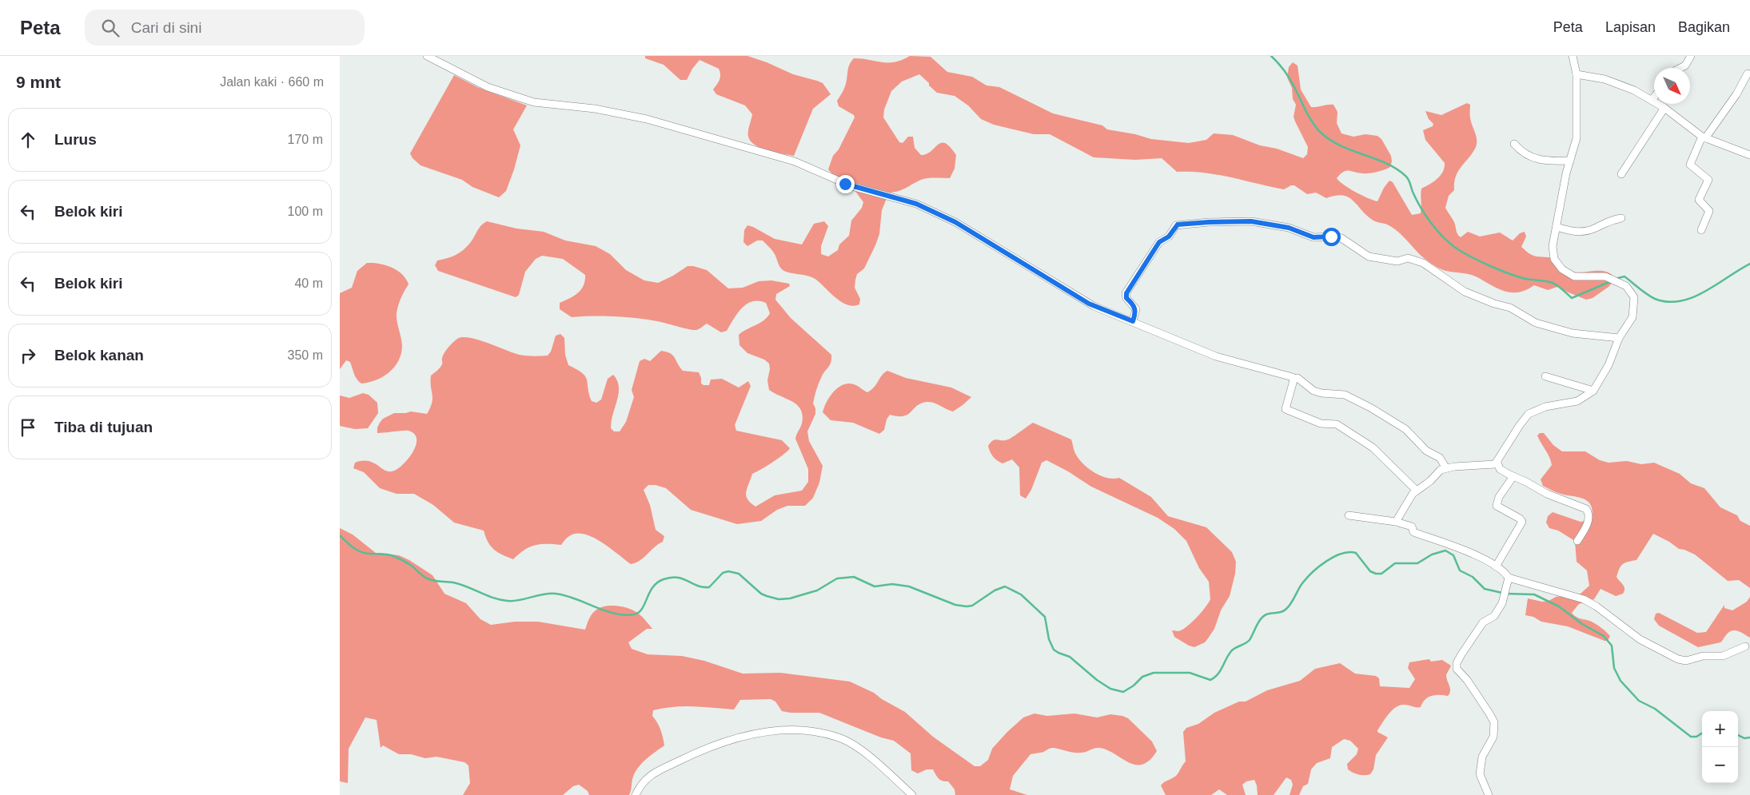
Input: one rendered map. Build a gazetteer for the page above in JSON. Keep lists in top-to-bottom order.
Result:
{
  "north": "bottom right",
  "page": {
    "header": "Peta",
    "search": "Cari di sini",
    "nav": ["Peta", "Lapisan", "Bagikan"],
    "heading": ["9 mnt", "Jalan kaki · 660 m"],
    "list": [
      ["Lurus", "170 m"],
      ["Belok kiri", "100 m"],
      ["Belok kiri", "40 m"],
      ["Belok kanan", "350 m"],
      "Tiba di tujuan"
    ],
    "map_buttons": ["+", "−"]
  }
}
